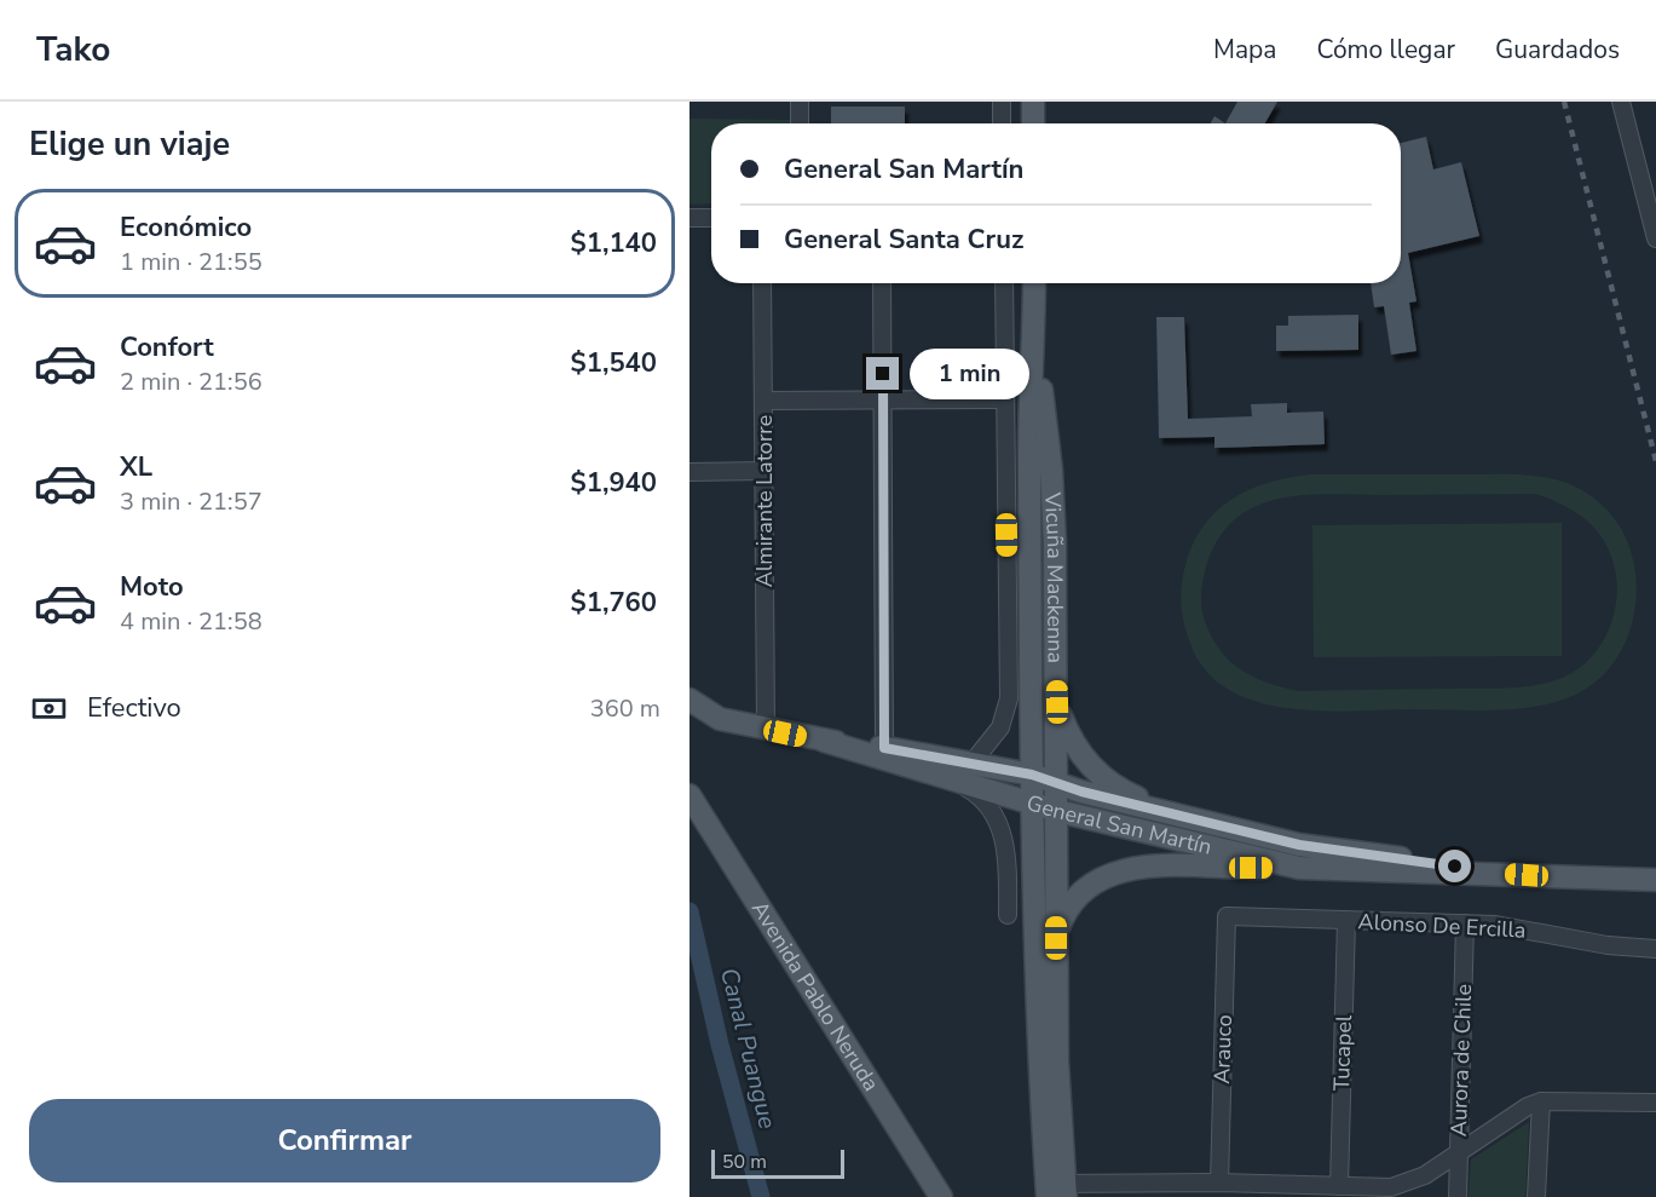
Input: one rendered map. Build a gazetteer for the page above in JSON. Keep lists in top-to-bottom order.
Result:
{
  "streets": {
    "main road": ["Vicuña Mackenna", "General San Martín", "Avenida Pablo Neruda"],
    "street": [
      "Almirante Latorre",
      "Alonso De Ercilla",
      "Arauco",
      "Tucapel",
      "Aurora de Chile"
    ]
  },
  "crossings": [
    ["Almirante Latorre", "General San Martín"],
    ["Vicuña Mackenna", "General San Martín"],
    ["Alonso De Ercilla", "Arauco"],
    ["Alonso De Ercilla", "Tucapel"],
    ["Alonso De Ercilla", "Aurora de Chile"]
  ],
  "water": ["Canal Puangue"],
  "scale_bar": "50 m",
  "page": {
    "header": "Tako",
    "nav": ["Mapa", "Cómo llegar", "Guardados"],
    "heading": "Elige un viaje",
    "banner": ["General San Martín", "General Santa Cruz"],
    "list": [
      {
        "name": "Económico",
        "note": "1 min · 21:55",
        "value": "$1,140"
      },
      {
        "name": "Confort",
        "note": "2 min · 21:56",
        "value": "$1,540"
      },
      {
        "name": "XL",
        "note": "3 min · 21:57",
        "value": "$1,940"
      },
      {
        "name": "Moto",
        "note": "4 min · 21:58",
        "value": "$1,760"
      }
    ],
    "bubble": "1 min",
    "pay": ["Efectivo", "360 m"],
    "buttons": "Confirmar",
    "scale": "50 m"
  }
}
